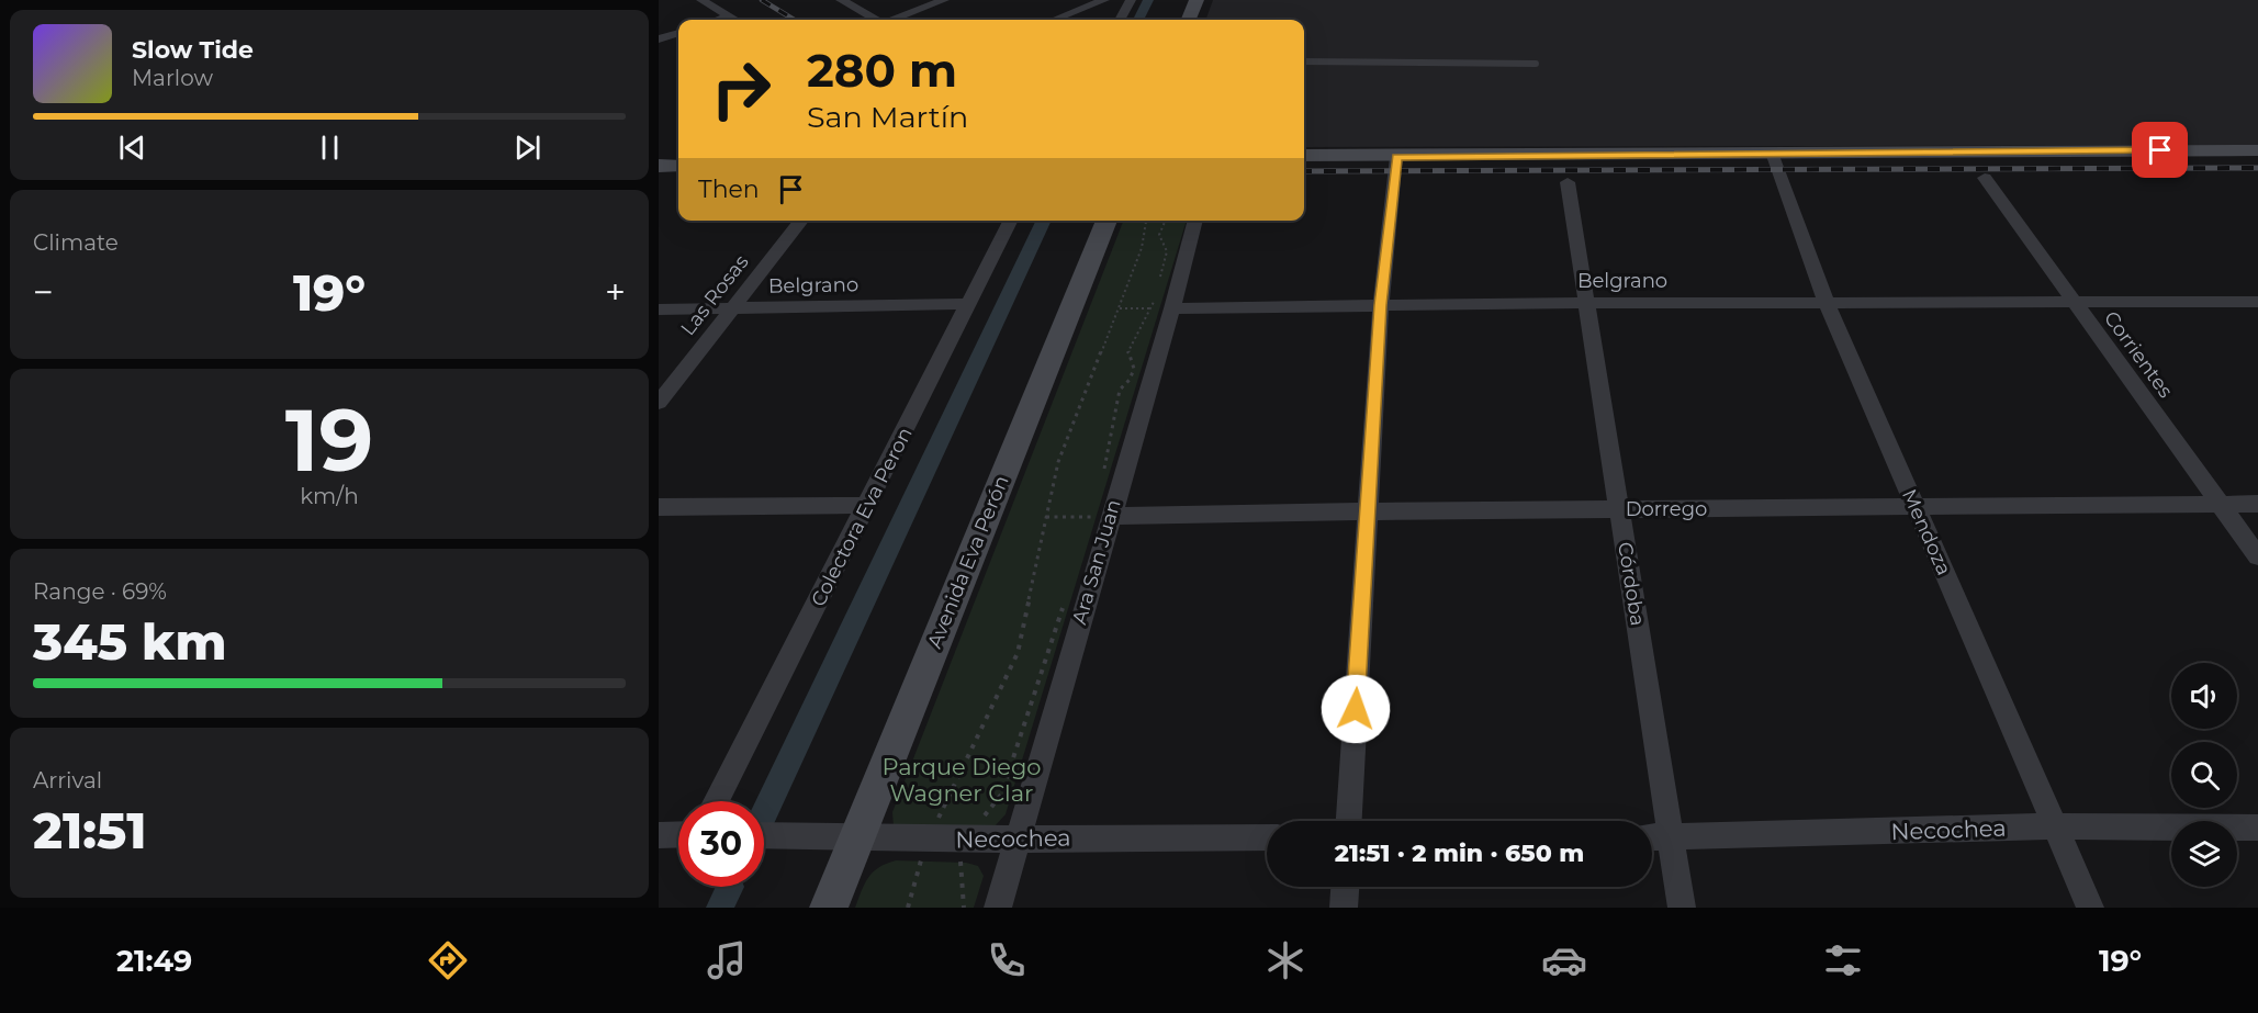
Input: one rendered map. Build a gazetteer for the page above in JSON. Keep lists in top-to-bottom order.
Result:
{
  "streets": {
    "street": [
      "Belgrano",
      "Las Rosas",
      "Corrientes",
      "Dorrego",
      "Colectora Eva Peron",
      "Mendoza",
      "Avenida Eva Perón",
      "Ara San Juan",
      "Córdoba",
      "Necochea"
    ]
  },
  "crossings": [
    ["Belgrano", "Las Rosas"],
    ["Belgrano", "Corrientes"],
    ["Belgrano", "Colectora Eva Peron"],
    ["Belgrano", "Mendoza"],
    ["Belgrano", "Ara San Juan"],
    ["Belgrano", "Córdoba"],
    ["Corrientes", "Dorrego"],
    ["Dorrego", "Mendoza"],
    ["Dorrego", "Ara San Juan"],
    ["Dorrego", "Córdoba"],
    ["Mendoza", "Necochea"],
    ["Avenida Eva Perón", "Necochea"],
    ["Ara San Juan", "Necochea"],
    ["Córdoba", "Necochea"]
  ],
  "parks": ["Parque Diego Wagner Clar"],
  "page": {
    "turn": ["280 m", "San Martín"],
    "song": ["Slow Tide", "Marlow"],
    "then": "Then",
    "tile": [
      "Climate",
      ["19", "km/h"],
      ["Range · 69%", "345 km"],
      ["Arrival", "21:51"]
    ],
    "heat": ["−", "19°", "+"],
    "limit": "30",
    "trip": "21:51 · 2 min · 650 m",
    "tabs": ["21:49", "19°"]
  }
}
